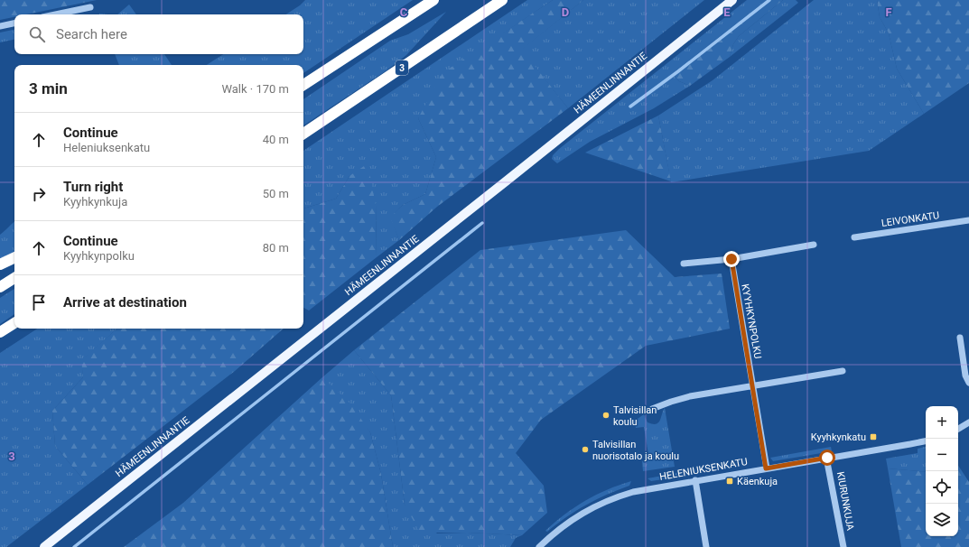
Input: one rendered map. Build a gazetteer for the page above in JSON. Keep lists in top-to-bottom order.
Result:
{
  "streets": {
    "highway": ["3"],
    "main road": ["HÄMEENLINNANTIE"],
    "street": [
      "LEIVONKATU",
      "KYYHKYNPOLKU",
      "HELENIUKSENKATU",
      "KIURUNKUJA"
    ]
  },
  "crossings": [
    ["KYYHKYNPOLKU", "HELENIUKSENKATU"],
    ["HELENIUKSENKATU", "KIURUNKUJA"]
  ],
  "places": {
    "other": ["Talvisillan koulu", "Talvisillan nuorisotalo ja koulu"],
    "transit": ["Kyyhkynkatu", "Käenkuja"]
  },
  "page": {
    "search": "Search here",
    "heading": ["3 min", "Walk · 170 m"],
    "list": [
      ["Continue", "Heleniuksenkatu", "40 m"],
      ["Turn right", "Kyyhkynkuja", "50 m"],
      ["Continue", "Kyyhkynpolku", "80 m"],
      "Arrive at destination"
    ],
    "map_buttons": ["+", "−"]
  },
  "grid": {
    "columns": [
      "C",
      "D",
      "E",
      "F"
    ],
    "rows": ["3"]
  }
}
